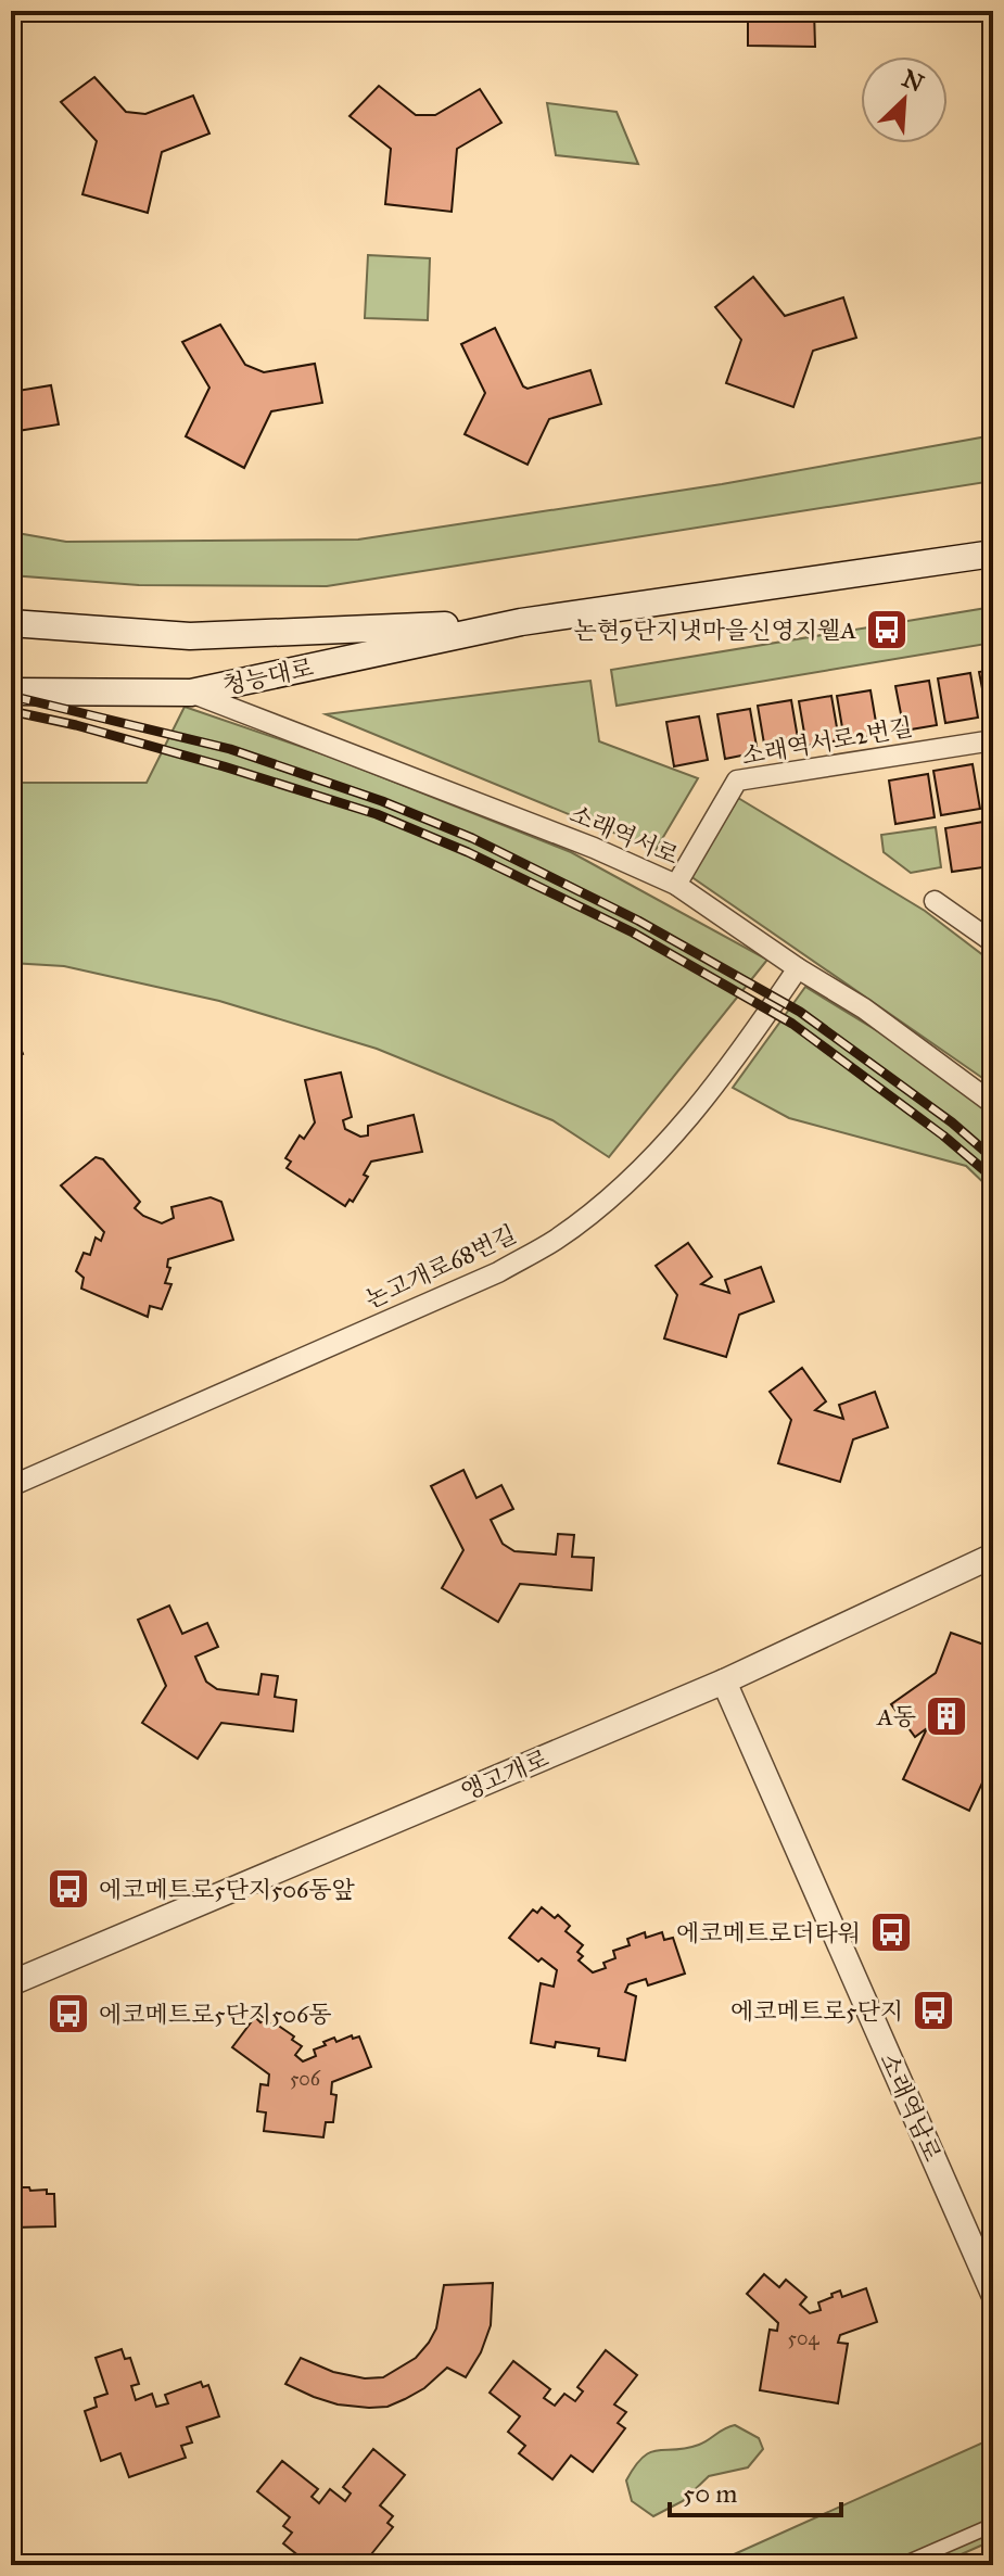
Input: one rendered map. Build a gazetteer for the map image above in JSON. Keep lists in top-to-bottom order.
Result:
{
  "streets": {
    "main road": ["청능대로"],
    "street": [
      "소래역서로2번길",
      "소래역서로",
      "논고개로68번길",
      "앵고개로",
      "소래역남로"
    ]
  },
  "crossings": [
    ["청능대로", "소래역서로"],
    ["소래역서로2번길", "소래역서로"],
    ["소래역서로", "논고개로68번길"],
    ["앵고개로", "소래역남로"]
  ],
  "places": {
    "bus stop": [
      "논현9단지냇마을신영지웰A",
      "에코메트로5단지506동앞",
      "에코메트로더타워",
      "에코메트로5단지",
      "에코메트로5단지506동"
    ],
    "building": ["A동"]
  },
  "house_numbers": ["506", "504"],
  "scale_bar": "50 m",
  "north": "top right"
}
